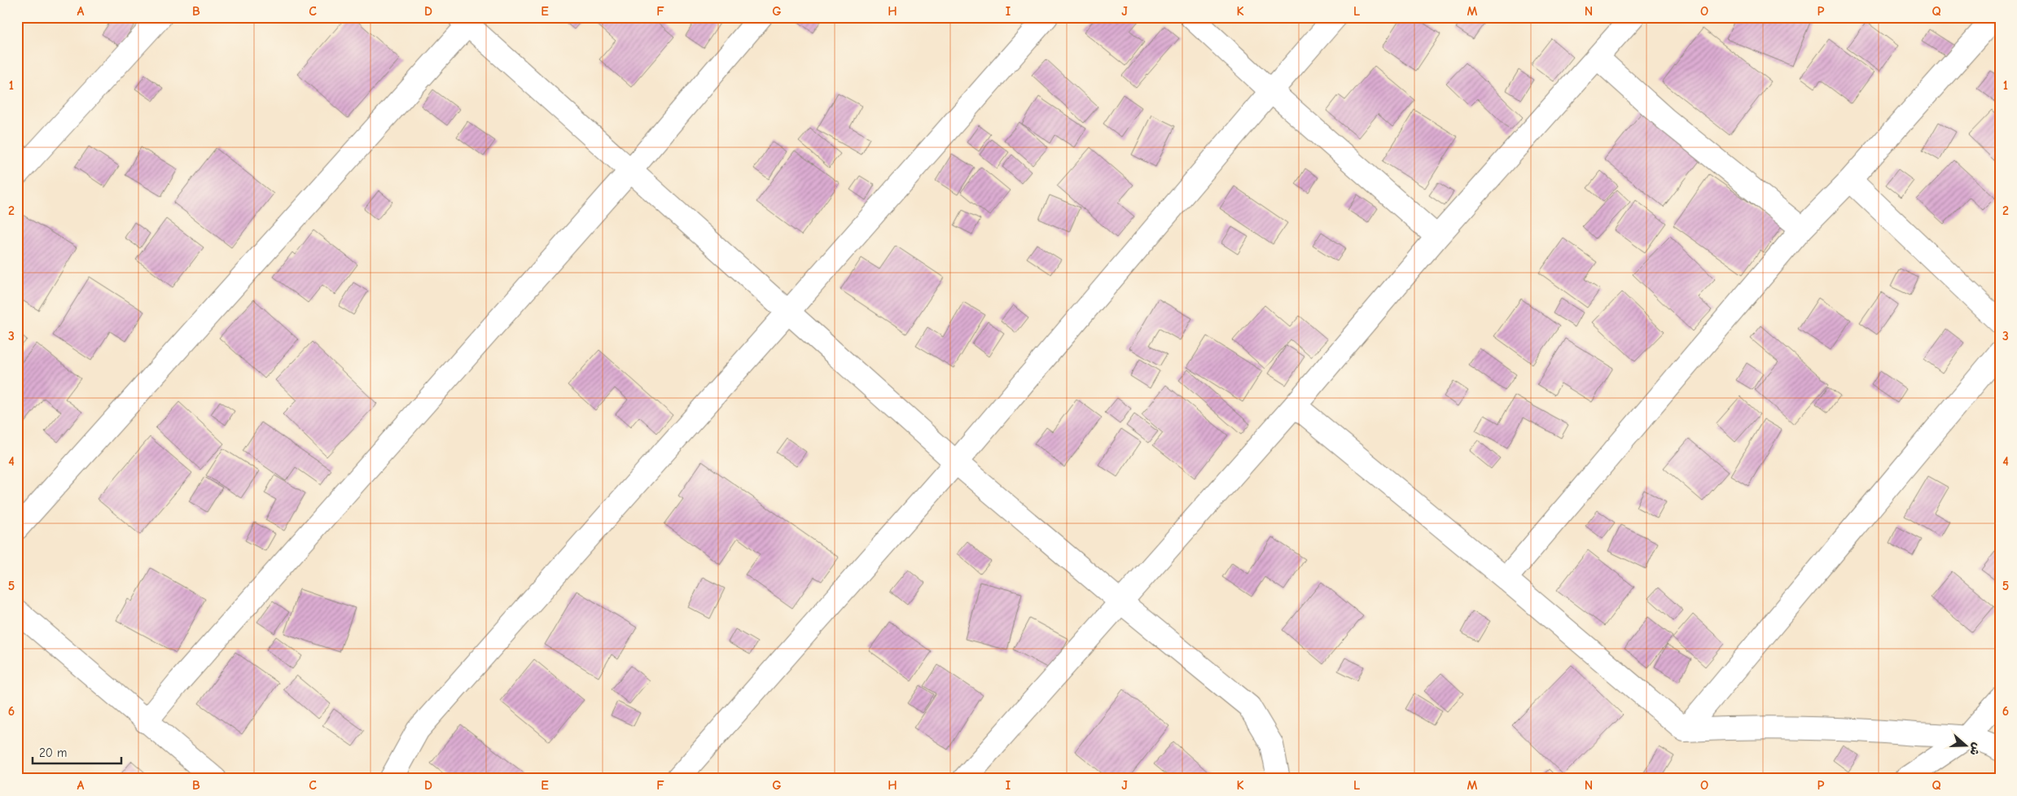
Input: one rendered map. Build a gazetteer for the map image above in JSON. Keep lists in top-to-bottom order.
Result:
{
  "scale_bar": "20 m",
  "north": "right",
  "grid": {
    "columns": [
      "A",
      "B",
      "C",
      "D",
      "E",
      "F",
      "G",
      "H",
      "I",
      "J",
      "K",
      "L",
      "M",
      "N",
      "O",
      "P",
      "Q"
    ],
    "rows": [
      "1",
      "2",
      "3",
      "4",
      "5",
      "6"
    ]
  }
}
